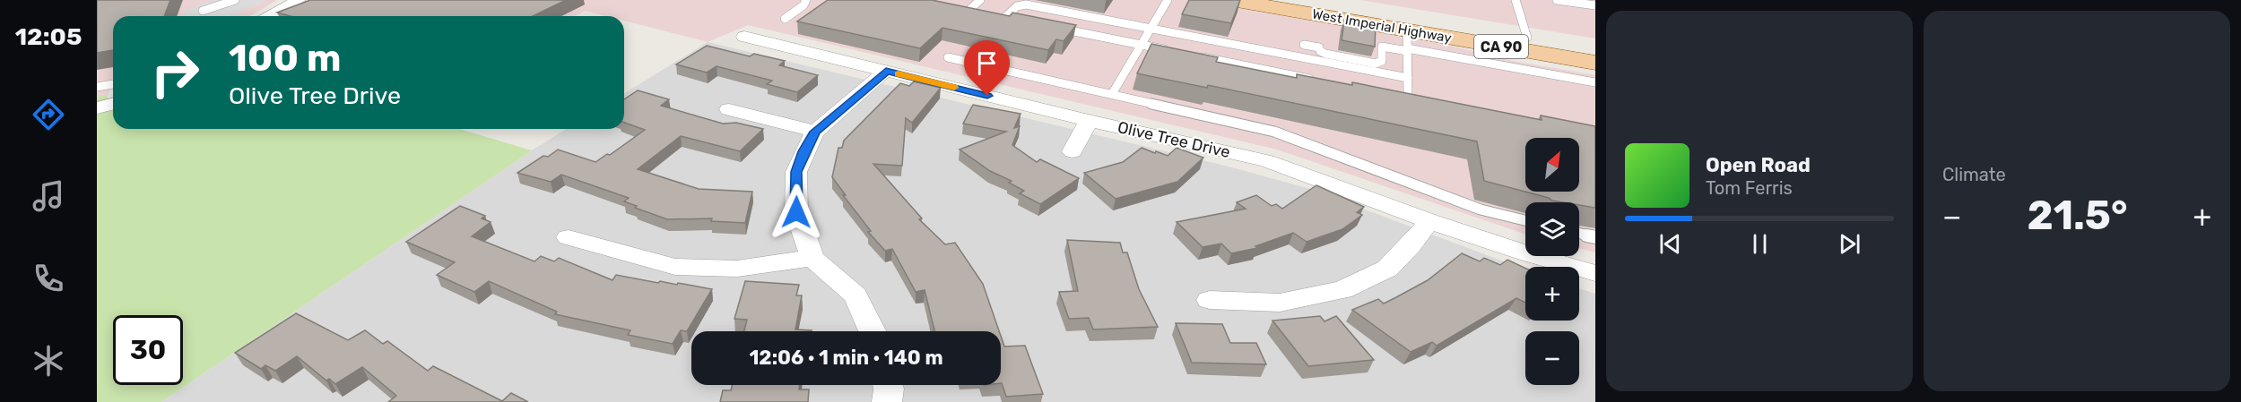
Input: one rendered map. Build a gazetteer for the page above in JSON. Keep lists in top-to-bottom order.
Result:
{
  "streets": {
    "main road": ["West Imperial Highway", "CA 90"],
    "street": ["Olive Tree Drive"]
  },
  "north": "top right",
  "page": {
    "tabs": "12:05",
    "tile": "Climate",
    "turn": ["100 m", "Olive Tree Drive"],
    "map_buttons": ["+", "−"],
    "song": ["Open Road", "Tom Ferris"],
    "heat": ["−", "21.5°", "+"],
    "limit": "30",
    "trip": "12:06 · 1 min · 140 m"
  }
}
